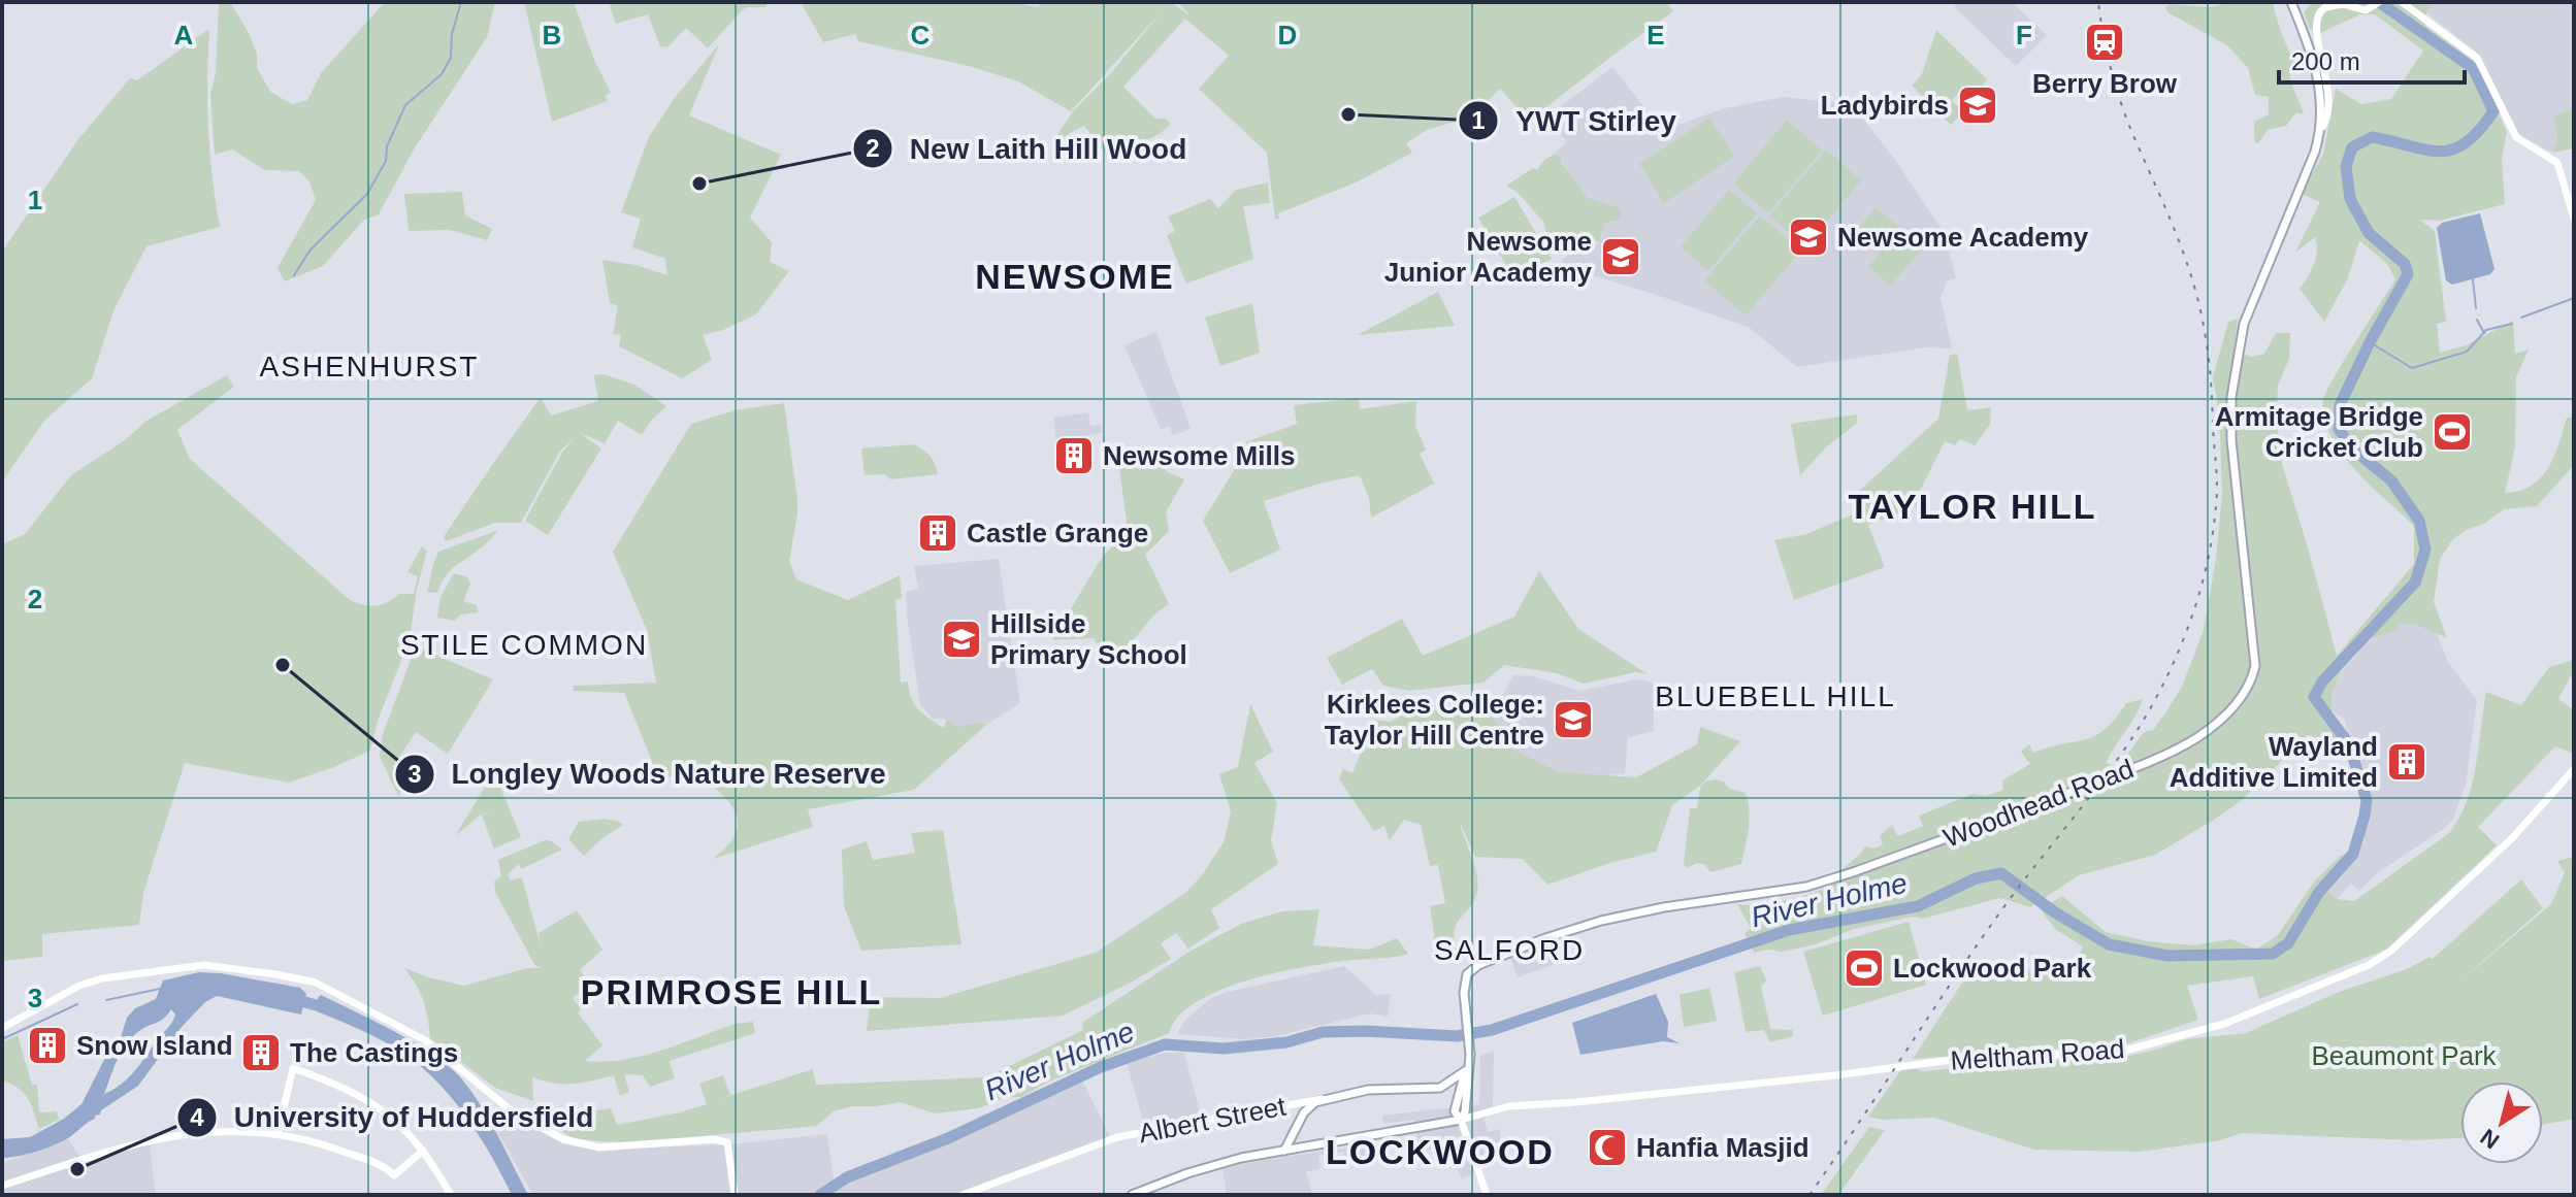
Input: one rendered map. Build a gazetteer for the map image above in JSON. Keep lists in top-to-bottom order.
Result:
{
  "streets": {
    "main road": ["Woodhead Road", "Meltham Road", "Albert Street"]
  },
  "crossings": [
    ["Woodhead Road", "Albert Street"]
  ],
  "districts": [
    "NEWSOME",
    "ASHENHURST",
    "TAYLOR HILL",
    "STILE COMMON",
    "BLUEBELL HILL",
    "SALFORD",
    "PRIMROSE HILL",
    "LOCKWOOD"
  ],
  "water": ["River Holme"],
  "parks": ["Beaumont Park"],
  "places": {
    "station": ["Berry Brow"],
    "school or university": [
      "Ladybirds",
      "Newsome Academy",
      "Newsome Junior Academy",
      "Hillside Primary School",
      "Kirklees College: Taylor Hill Centre"
    ],
    "other": [
      "YWT Stirley",
      "New Laith Hill Wood",
      "Longley Woods Nature Reserve",
      "University of Huddersfield"
    ],
    "sports": ["Armitage Bridge Cricket Club", "Lockwood Park"],
    "building": [
      "Newsome Mills",
      "Castle Grange",
      "Wayland Additive Limited",
      "Snow Island",
      "The Castings"
    ],
    "mosque": ["Hanfia Masjid"]
  },
  "scale_bar": "200 m",
  "north": "bottom left",
  "grid": {
    "columns": [
      "A",
      "B",
      "C",
      "D",
      "E",
      "F"
    ],
    "rows": ["1", "2", "3"]
  }
}
